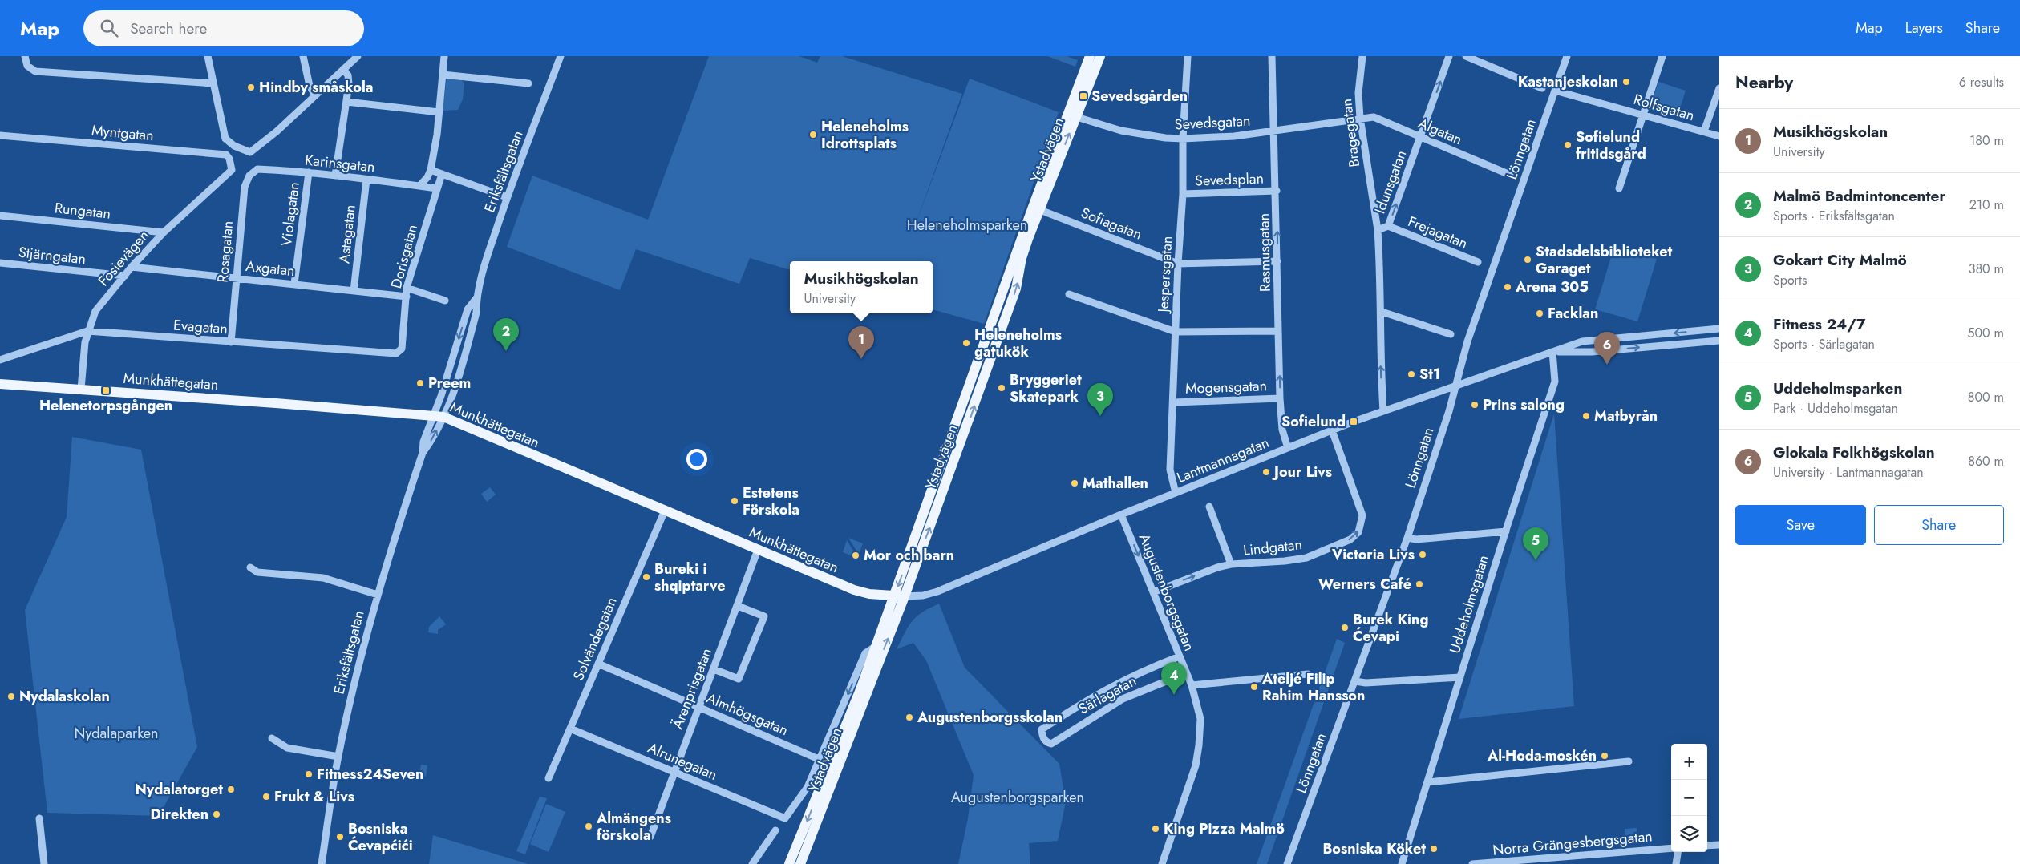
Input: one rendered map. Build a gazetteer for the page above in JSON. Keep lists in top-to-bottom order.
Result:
{
  "streets": {
    "main road": ["Ystadvägen", "Munkhättegatan"],
    "street": [
      "Rolfsgatan",
      "Sevedsgatan",
      "Algatan",
      "Myntgatan",
      "Bragegatan",
      "Lönngatan",
      "Karinsgatan",
      "Eriksfältsgatan",
      "Sevedsplan",
      "Idunsgatan",
      "Rungatan",
      "Violagatan",
      "Sofiagatan",
      "Frejagatan",
      "Astagatan",
      "Rosagatan",
      "Rasmusgatan",
      "Stjärngatan",
      "Dorisgatan",
      "Fosievägen",
      "Axgatan",
      "Jespersgatan",
      "Evagatan",
      "Mogensgatan",
      "Lantmannagatan",
      "Lindgatan",
      "Augustenborgsgatan",
      "Uddeholmsgatan",
      "Solvändegatan",
      "Ärenprisgatan",
      "Särlagatan",
      "Almhögsgatan",
      "Alrunegatan",
      "Norra Grängesbergsgatan"
    ]
  },
  "crossings": [
    ["Rolfsgatan", "Lönngatan"],
    ["Sevedsgatan", "Algatan"],
    ["Sevedsgatan", "Bragegatan"],
    ["Sevedsgatan", "Ystadvägen"],
    ["Sevedsgatan", "Rasmusgatan"],
    ["Sevedsgatan", "Jespersgatan"],
    ["Algatan", "Bragegatan"],
    ["Algatan", "Idunsgatan"],
    ["Myntgatan", "Fosievägen"],
    ["Bragegatan", "Idunsgatan"],
    ["Lönngatan", "Lantmannagatan"],
    ["Ystadvägen", "Sofiagatan"],
    ["Ystadvägen", "Munkhättegatan"],
    ["Ystadvägen", "Lantmannagatan"],
    ["Ystadvägen", "Almhögsgatan"],
    ["Ystadvägen", "Alrunegatan"],
    ["Karinsgatan", "Violagatan"],
    ["Karinsgatan", "Astagatan"],
    ["Karinsgatan", "Rosagatan"],
    ["Karinsgatan", "Dorisgatan"],
    ["Eriksfältsgatan", "Munkhättegatan"],
    ["Sevedsplan", "Rasmusgatan"],
    ["Sevedsplan", "Jespersgatan"],
    ["Idunsgatan", "Frejagatan"],
    ["Idunsgatan", "Lantmannagatan"],
    ["Rungatan", "Fosievägen"],
    ["Violagatan", "Axgatan"],
    ["Sofiagatan", "Rasmusgatan"],
    ["Sofiagatan", "Jespersgatan"],
    ["Astagatan", "Axgatan"],
    ["Rosagatan", "Axgatan"],
    ["Rosagatan", "Evagatan"],
    ["Rasmusgatan", "Mogensgatan"],
    ["Rasmusgatan", "Lantmannagatan"],
    ["Stjärngatan", "Fosievägen"],
    ["Dorisgatan", "Axgatan"],
    ["Dorisgatan", "Evagatan"],
    ["Fosievägen", "Axgatan"],
    ["Fosievägen", "Evagatan"],
    ["Fosievägen", "Munkhättegatan"],
    ["Jespersgatan", "Mogensgatan"],
    ["Jespersgatan", "Lantmannagatan"],
    ["Munkhättegatan", "Lantmannagatan"],
    ["Munkhättegatan", "Solvändegatan"],
    ["Munkhättegatan", "Ärenprisgatan"],
    ["Lantmannagatan", "Lindgatan"],
    ["Lantmannagatan", "Augustenborgsgatan"],
    ["Lantmannagatan", "Uddeholmsgatan"],
    ["Lindgatan", "Augustenborgsgatan"],
    ["Augustenborgsgatan", "Särlagatan"],
    ["Solvändegatan", "Almhögsgatan"],
    ["Solvändegatan", "Alrunegatan"],
    ["Ärenprisgatan", "Almhögsgatan"],
    ["Ärenprisgatan", "Alrunegatan"]
  ],
  "one_way": ["Idunsgatan"],
  "parks": ["Heleneholmsparken", "Nydalaparken", "Augustenborgsparken"],
  "places": {
    "other": [
      "Kastanjeskolan",
      "Hindby småskola",
      "Heleneholms Idrottsplats",
      "Sofielund fritidsgård",
      "Stadsdelsbiblioteket Garaget",
      "Arena 305",
      "Facklan",
      "Heleneholms gatukök",
      "St1",
      "Preem",
      "Bryggeriet Skatepark",
      "Prins salong",
      "Matbyrån",
      "Jour Livs",
      "Mathallen",
      "Estetens Förskola",
      "Victoria Livs",
      "Mor och barn",
      "Bureki i shqiptarve",
      "Werners Café",
      "Burek King Ćevapi",
      "Ateljé Filip Rahim Hansson",
      "Nydalaskolan",
      "Augustenborgsskolan",
      "Al-Hoda-moskén",
      "Fitness24Seven",
      "Nydalatorget",
      "Frukt & Livs",
      "Direkten",
      "Almängens förskola",
      "King Pizza Malmö",
      "Bosniska Ćevapćići",
      "Bosniska Köket"
    ],
    "transit": ["Sevedsgården", "Helenetorpsgången", "Sofielund"]
  },
  "page": {
    "header": "Map",
    "search": "Search here",
    "nav": ["Map", "Layers", "Share"],
    "heading": ["Nearby", "6 results"],
    "list": [
      {
        "mark": "1",
        "name": "Musikhögskolan",
        "note": "University",
        "value": "180 m"
      },
      {
        "mark": "2",
        "name": "Malmö Badmintoncenter",
        "note": "Sports · Eriksfältsgatan",
        "value": "210 m"
      },
      {
        "mark": "3",
        "name": "Gokart City Malmö",
        "note": "Sports",
        "value": "380 m"
      },
      {
        "mark": "4",
        "name": "Fitness 24/7",
        "note": "Sports · Särlagatan",
        "value": "500 m"
      },
      {
        "mark": "5",
        "name": "Uddeholmsparken",
        "note": "Park · Uddeholmsgatan",
        "value": "800 m"
      },
      {
        "mark": "6",
        "name": "Glokala Folkhögskolan",
        "note": "University · Lantmannagatan",
        "value": "860 m"
      }
    ],
    "popup": ["Musikhögskolan", "University"],
    "pins": [
      "2",
      "1",
      "6",
      "3",
      "5",
      "4"
    ],
    "buttons": ["Save", "Share"],
    "map_buttons": ["+", "−"]
  }
}
